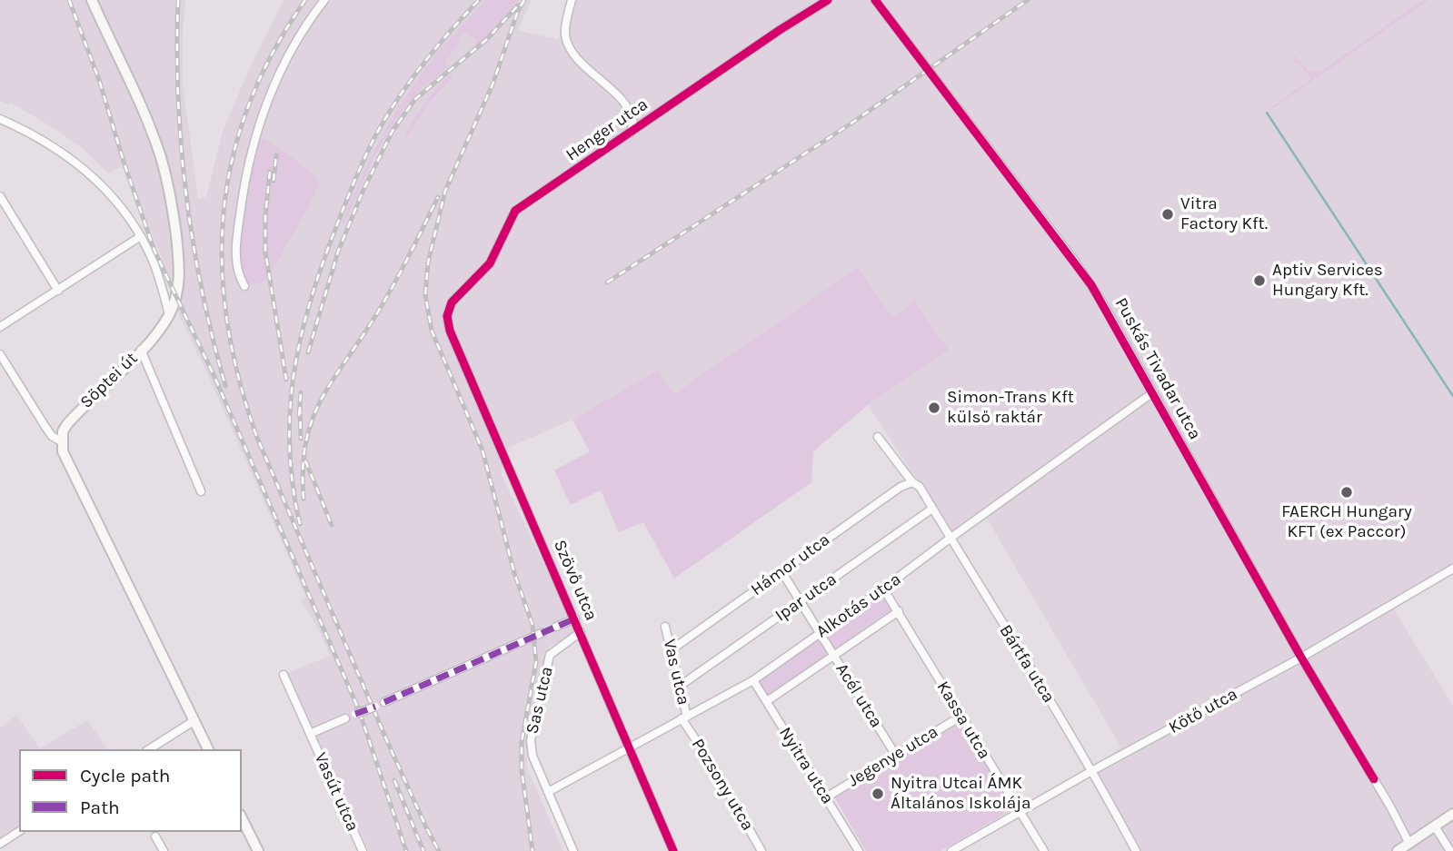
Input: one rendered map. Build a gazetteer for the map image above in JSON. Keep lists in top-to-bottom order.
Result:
{
  "streets": {
    "street": [
      "Henger utca",
      "Puskás Tivadar utca",
      "Söptei út",
      "Hámor utca",
      "Szövő utca",
      "Ipar utca",
      "Alkotás utca",
      "Bártfa utca",
      "Vas utca",
      "Acél utca",
      "Sas utca",
      "Kötő utca",
      "Kassa utca",
      "Jegenye utca",
      "Nyitra utca",
      "Pozsony utca",
      "Vasút utca"
    ]
  },
  "crossings": [
    ["Henger utca", "Szövő utca"],
    ["Puskás Tivadar utca", "Alkotás utca"],
    ["Puskás Tivadar utca", "Kötő utca"],
    ["Hámor utca", "Bártfa utca"],
    ["Hámor utca", "Vas utca"],
    ["Hámor utca", "Acél utca"],
    ["Szövő utca", "Alkotás utca"],
    ["Szövő utca", "Sas utca"],
    ["Ipar utca", "Bártfa utca"],
    ["Ipar utca", "Vas utca"],
    ["Ipar utca", "Acél utca"],
    ["Alkotás utca", "Bártfa utca"],
    ["Alkotás utca", "Vas utca"],
    ["Alkotás utca", "Acél utca"],
    ["Alkotás utca", "Sas utca"],
    ["Alkotás utca", "Kassa utca"],
    ["Alkotás utca", "Nyitra utca"],
    ["Alkotás utca", "Pozsony utca"],
    ["Bártfa utca", "Kötő utca"],
    ["Vas utca", "Pozsony utca"],
    ["Acél utca", "Jegenye utca"],
    ["Kötő utca", "Kassa utca"],
    ["Kassa utca", "Jegenye utca"],
    ["Jegenye utca", "Nyitra utca"]
  ],
  "places": [
    "Vitra Factory Kft.",
    "Aptiv Services Hungary Kft.",
    "Simon-Trans Kft külső raktár",
    "FAERCH Hungary KFT (ex Paccor)",
    "Nyitra Utcai ÁMK Általános Iskolája"
  ],
  "legend": ["Cycle path", "Path"]
}
